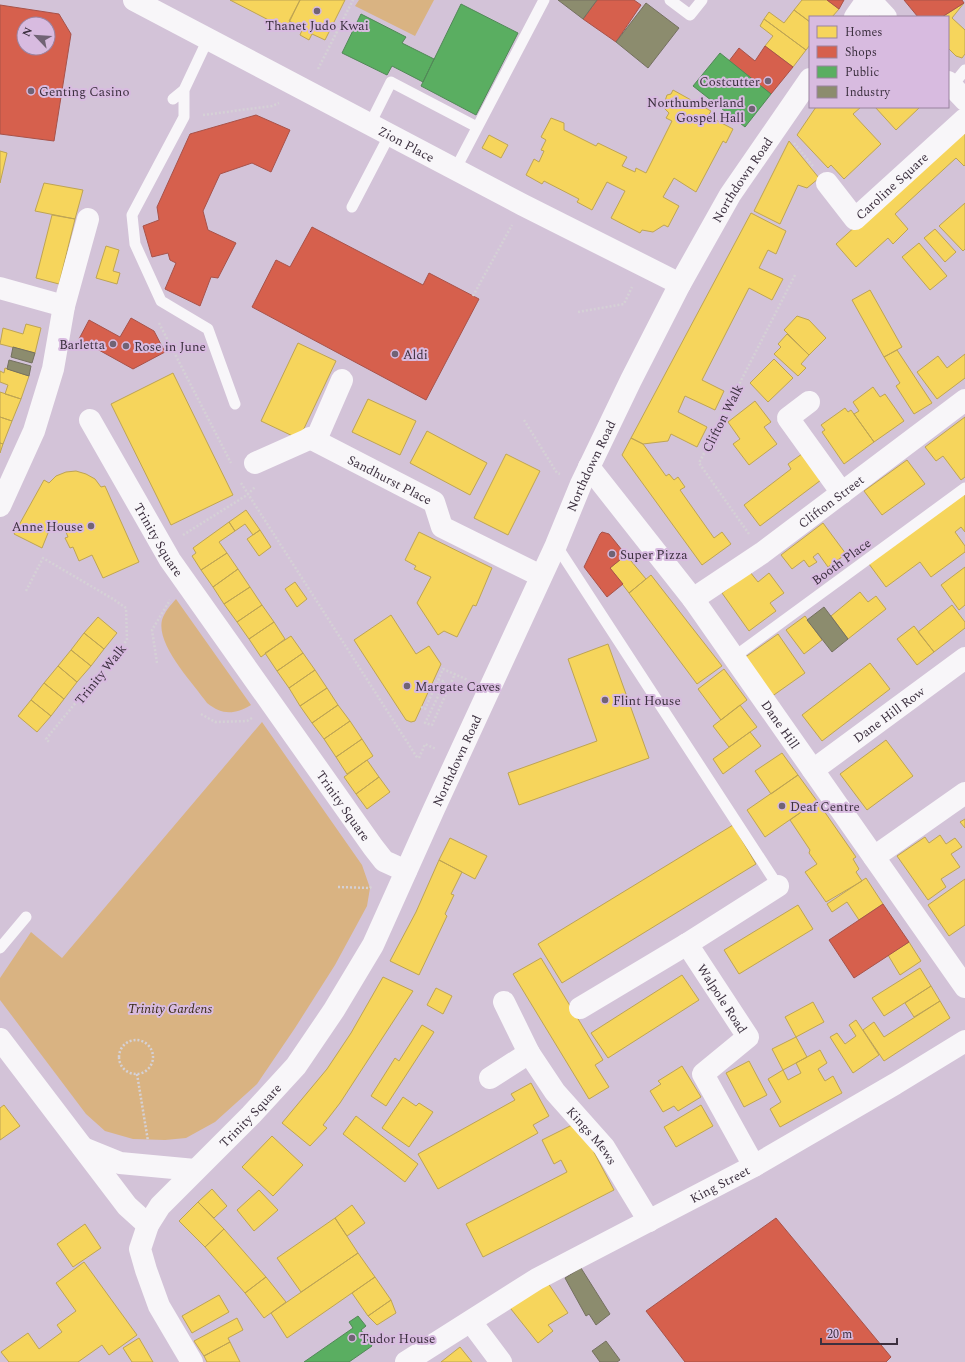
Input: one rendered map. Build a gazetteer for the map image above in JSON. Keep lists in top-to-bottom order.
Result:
{
  "streets": {
    "street": [
      "Zion Place",
      "Northdown Road",
      "Caroline Square",
      "Sandhurst Place",
      "Clifton Street",
      "Trinity Square",
      "Dane Hill Row",
      "Dane Hill",
      "Walpole Road",
      "Kings Mews",
      "King Street"
    ],
    "lane": ["Booth Place"],
    "path": ["Clifton Walk", "Trinity Walk"]
  },
  "crossings": [
    ["Zion Place", "Northdown Road"],
    ["Northdown Road", "Sandhurst Place"],
    ["Northdown Road", "Trinity Square"],
    ["Northdown Road", "Dane Hill"],
    ["Clifton Walk", "Clifton Street"],
    ["Clifton Street", "Dane Hill"],
    ["Booth Place", "Dane Hill"],
    ["Dane Hill Row", "Dane Hill"],
    ["Walpole Road", "King Street"],
    ["Kings Mews", "King Street"]
  ],
  "parks": ["Trinity Gardens"],
  "places": [
    "Thanet Judo Kwai",
    "Costcutter",
    "Genting Casino",
    "Northumberland Gospel Hall",
    "Barletta",
    "Rose in June",
    "Aldi",
    "Anne House",
    "Super Pizza",
    "Margate Caves",
    "Flint House",
    "Deaf Centre",
    "Tudor House"
  ],
  "legend": [
    "Homes",
    "Shops",
    "Public",
    "Industry"
  ],
  "scale_bar": "20 m",
  "north": "top left"
}
